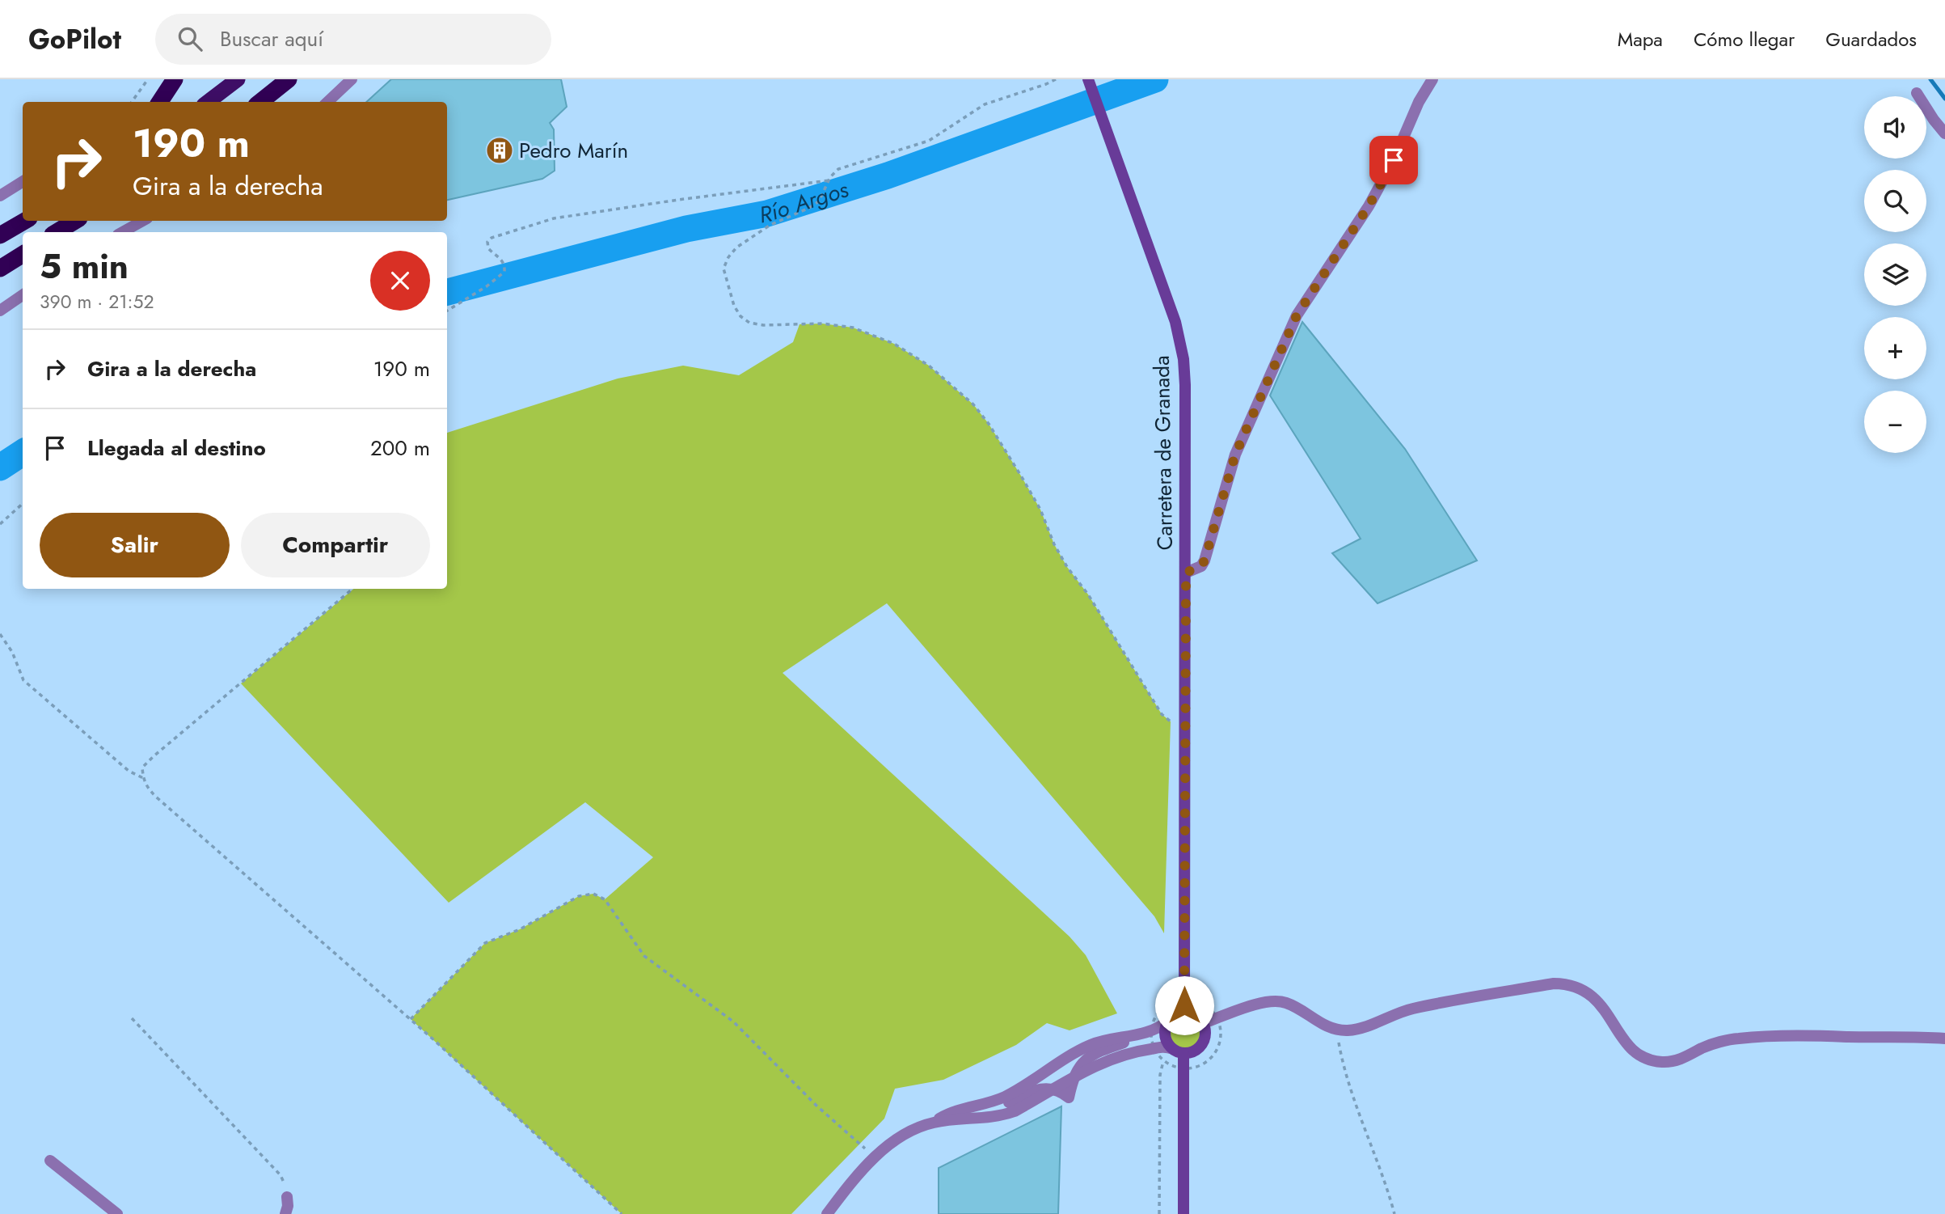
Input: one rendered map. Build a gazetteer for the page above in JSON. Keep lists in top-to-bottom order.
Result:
{
  "streets": {
    "main road": ["Carretera de Granada"]
  },
  "water": ["Río Argos"],
  "places": {
    "building": ["Pedro Marín"]
  },
  "page": {
    "header": "GoPilot",
    "search": "Buscar aquí",
    "nav": ["Mapa", "Cómo llegar", "Guardados"],
    "map_buttons": ["+", "−"],
    "turn": ["190 m", "Gira a la derecha"],
    "heading": ["5 min", "390 m · 21:52"],
    "list": [
      {
        "name": "Gira a la derecha",
        "value": "190 m"
      },
      {
        "name": "Llegada al destino",
        "value": "200 m"
      }
    ],
    "buttons": ["Salir", "Compartir"]
  }
}
